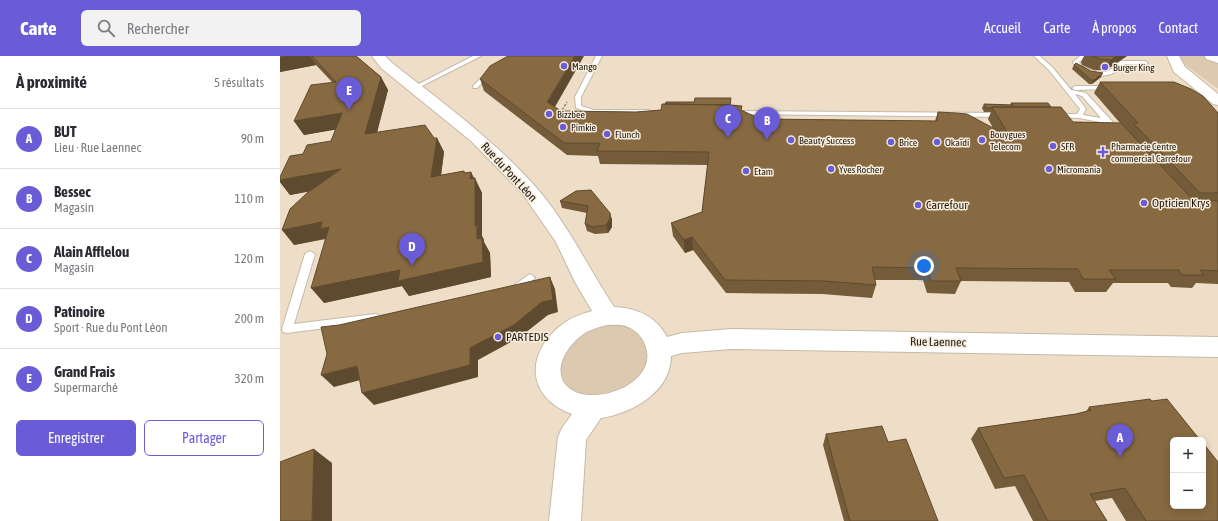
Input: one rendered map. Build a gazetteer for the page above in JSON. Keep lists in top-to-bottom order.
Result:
{
  "streets": {
    "main road": ["Rue du Pont Léon", "Rue Laennec"]
  },
  "crossings": [
    ["Rue du Pont Léon", "Rue Laennec"]
  ],
  "places": {
    "other": [
      "Mango",
      "Burger King",
      "Bizzbee",
      "Pimkie",
      "Flunch",
      "Beauty Success",
      "Bouygues Telecom",
      "Brice",
      "Okaïdi",
      "SFR",
      "Yves Rocher",
      "Micromania",
      "Etam",
      "Opticien Krys",
      "Carrefour",
      "PARTEDIS"
    ],
    "health": ["Pharmacie Centre commercial Carrefour"]
  },
  "page": {
    "header": "Carte",
    "search": "Rechercher",
    "nav": [
      "Accueil",
      "Carte",
      "À propos",
      "Contact"
    ],
    "heading": ["À proximité", "5 résultats"],
    "pins": [
      "E",
      "C",
      "B",
      "D",
      "A"
    ],
    "list": [
      {
        "mark": "A",
        "name": "BUT",
        "note": "Lieu · Rue Laennec",
        "value": "90 m"
      },
      {
        "mark": "B",
        "name": "Bessec",
        "note": "Magasin",
        "value": "110 m"
      },
      {
        "mark": "C",
        "name": "Alain Afflelou",
        "note": "Magasin",
        "value": "120 m"
      },
      {
        "mark": "D",
        "name": "Patinoire",
        "note": "Sport · Rue du Pont Léon",
        "value": "200 m"
      },
      {
        "mark": "E",
        "name": "Grand Frais",
        "note": "Supermarché",
        "value": "320 m"
      }
    ],
    "buttons": ["Enregistrer", "Partager"],
    "map_buttons": ["+", "−"]
  }
}
